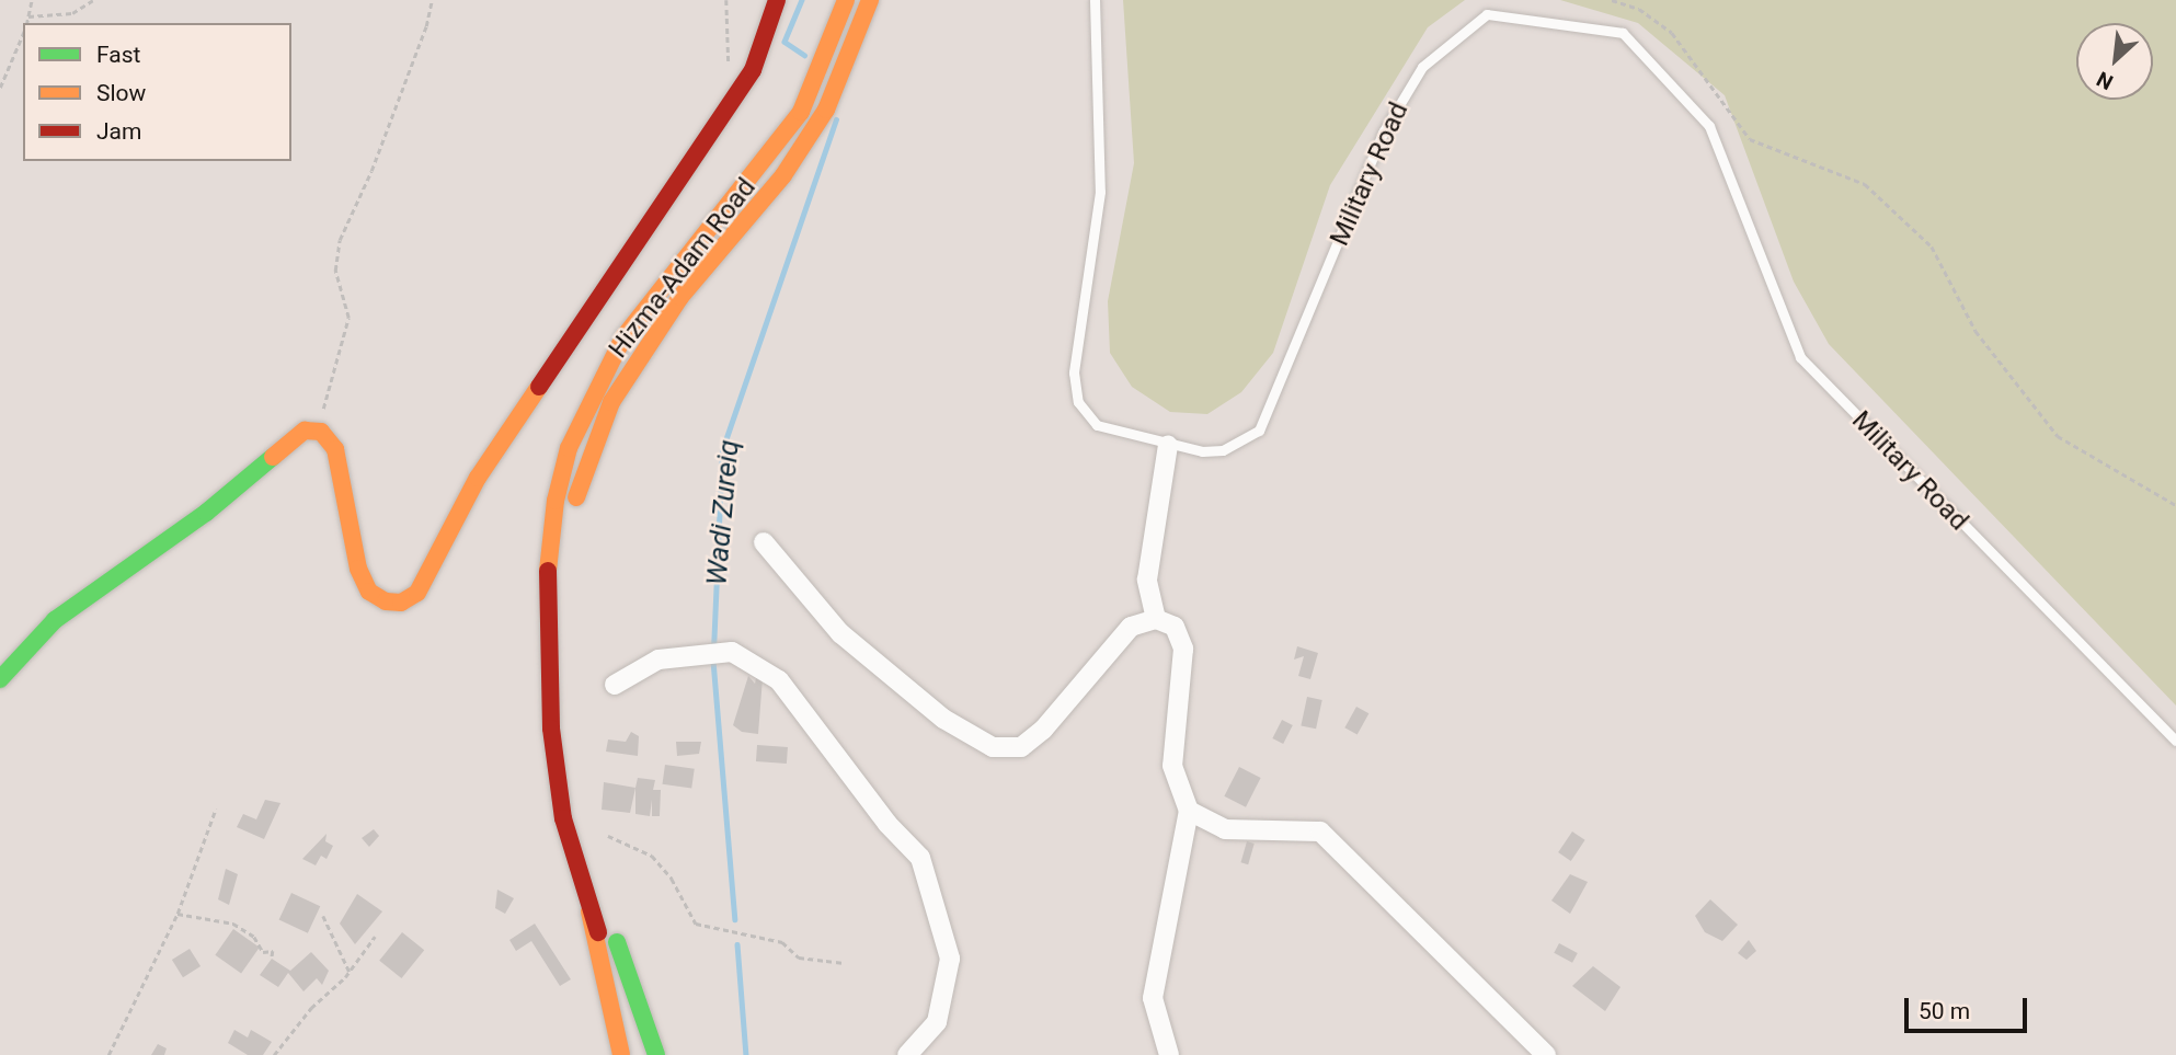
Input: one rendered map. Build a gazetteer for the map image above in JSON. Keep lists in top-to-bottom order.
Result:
{
  "streets": {
    "main road": ["Hizma-Adam Road"],
    "lane": ["Military Road"]
  },
  "water": ["Wadi Zureiq"],
  "legend": ["Fast", "Slow", "Jam"],
  "scale_bar": "50 m",
  "north": "bottom left"
}
